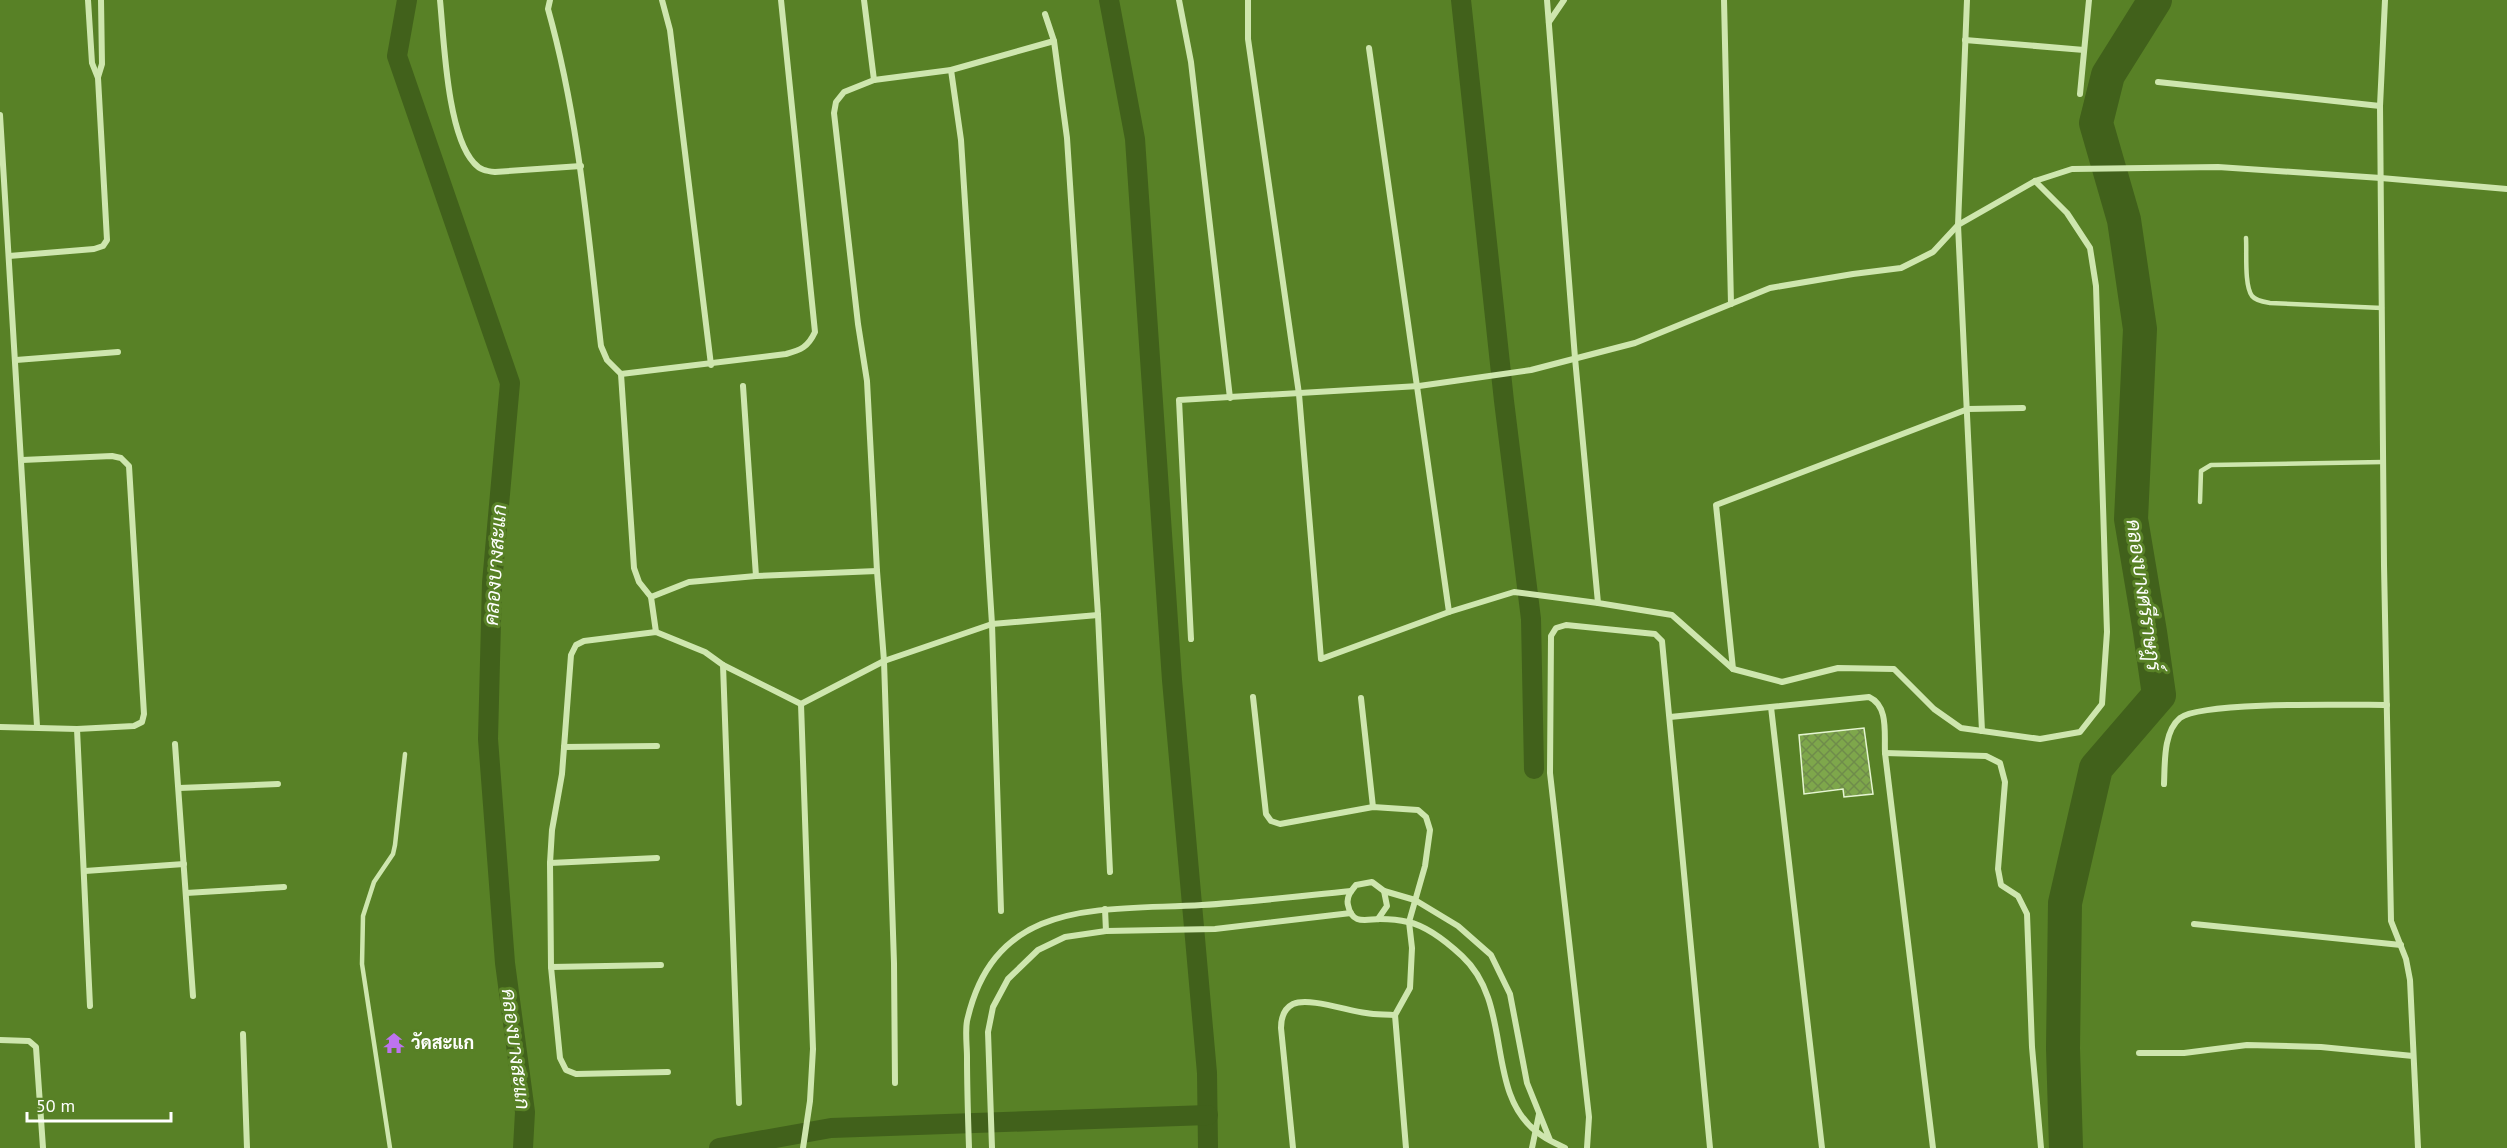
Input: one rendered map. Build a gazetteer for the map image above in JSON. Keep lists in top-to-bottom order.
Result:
{
  "water": ["คลองบางสะแก", "คลองบางศรีราษฎร์"],
  "places": {
    "temple": ["วัดสะแก"]
  },
  "scale_bar": "50 m"
}
